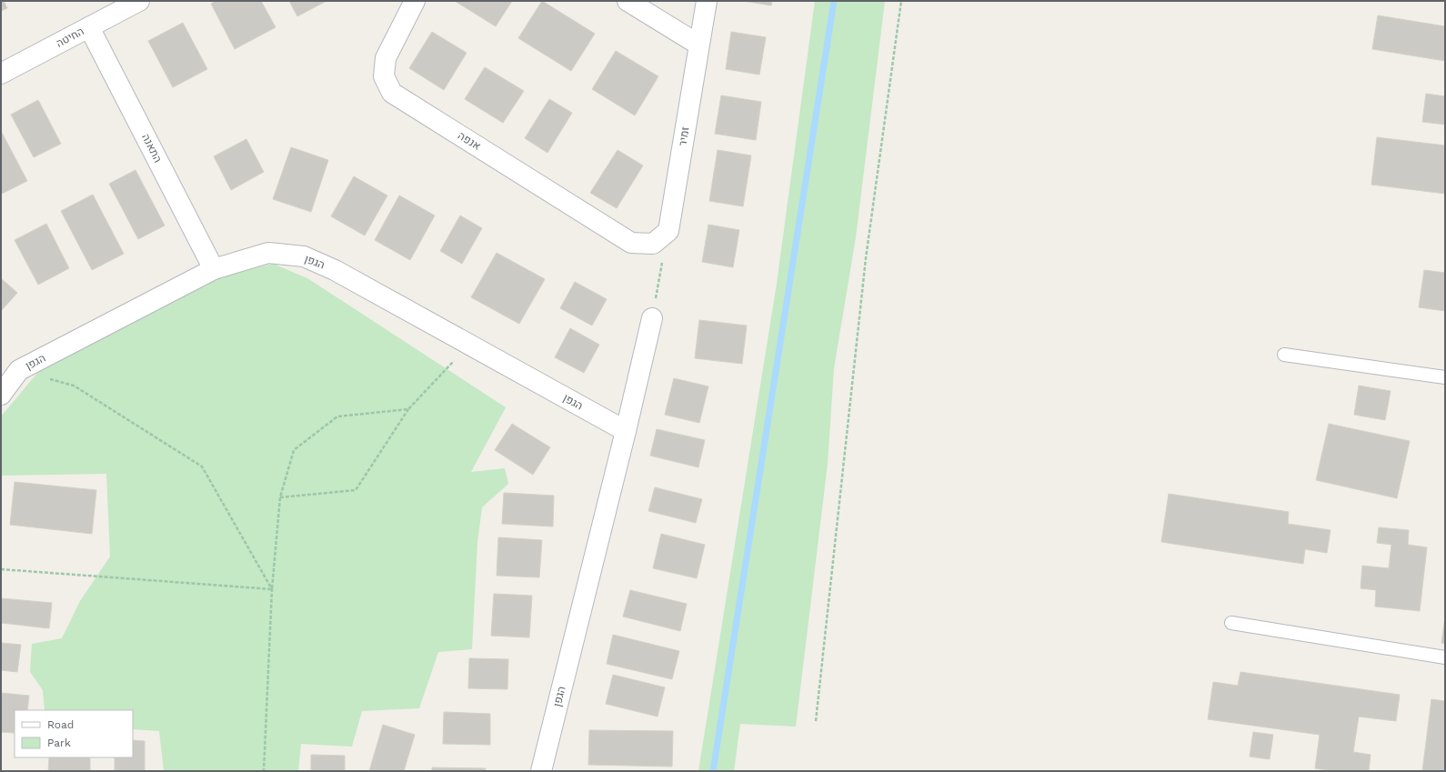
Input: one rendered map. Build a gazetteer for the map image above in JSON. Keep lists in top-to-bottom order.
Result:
{
  "streets": {
    "street": [
      "החיטה",
      "זמיר",
      "אנפה",
      "התאנה",
      "הגפן"
    ]
  },
  "crossings": [
    ["החיטה", "התאנה"],
    ["זמיר", "אנפה"],
    ["התאנה", "הגפן"]
  ],
  "legend": ["Road", "Park"]
}
